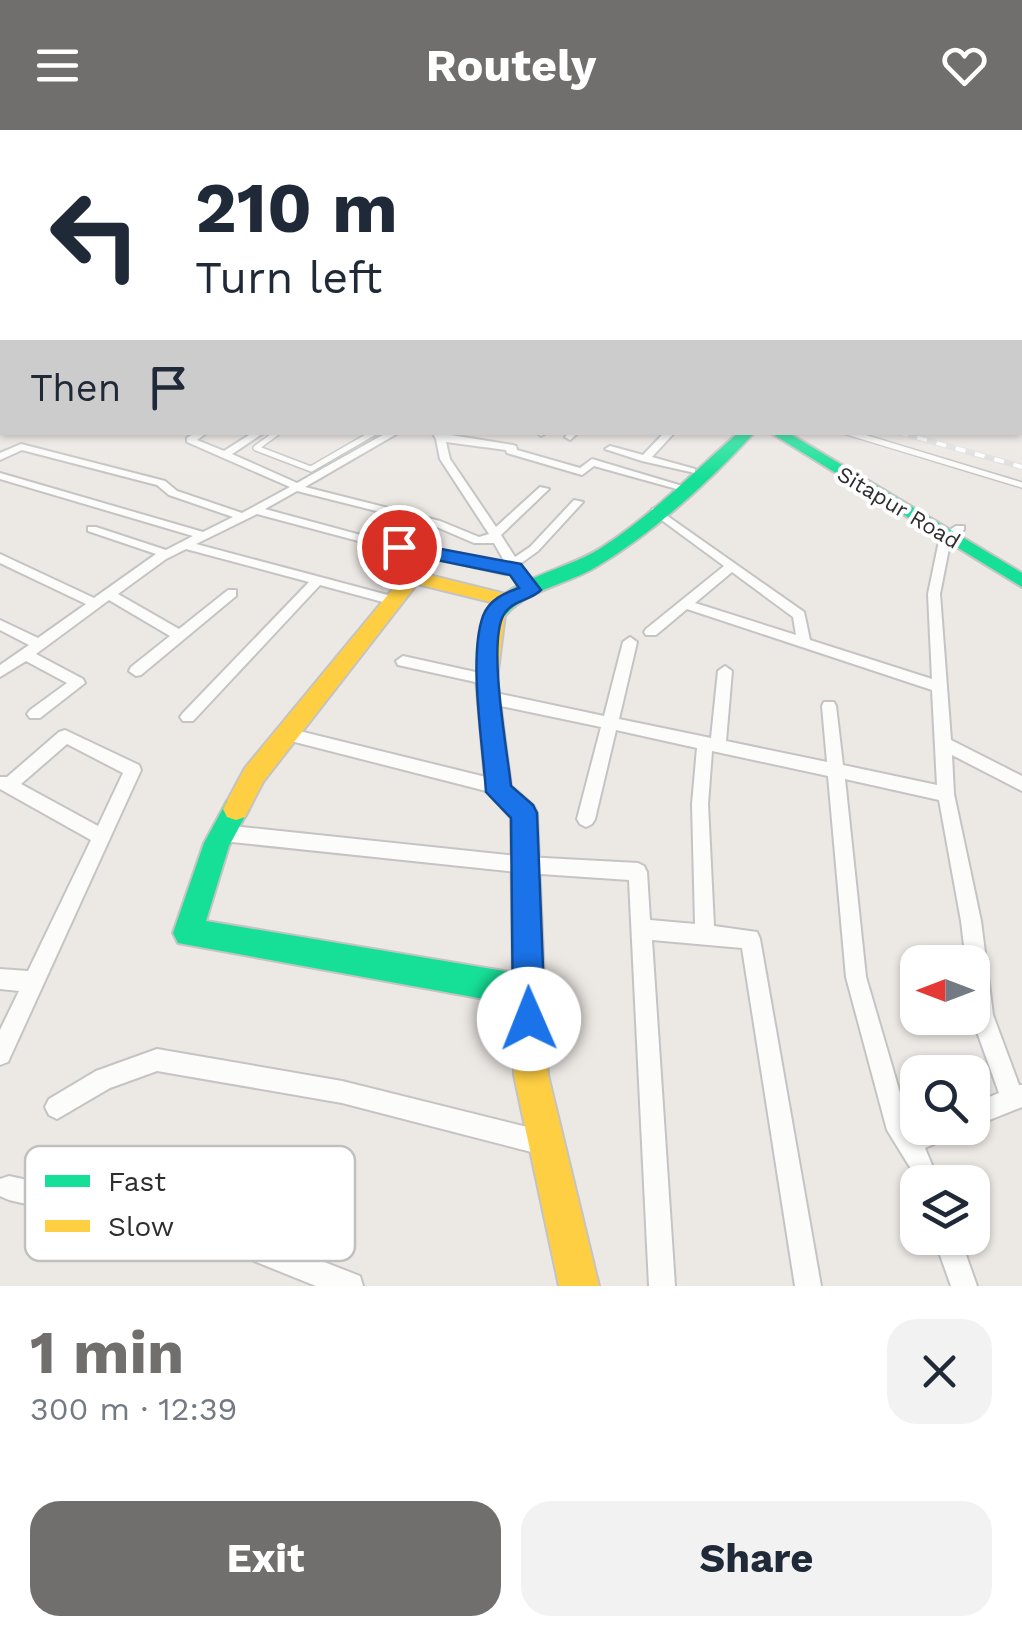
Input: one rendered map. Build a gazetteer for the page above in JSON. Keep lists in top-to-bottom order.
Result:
{
  "streets": {
    "street": ["Sitapur Road"]
  },
  "legend": ["Fast", "Slow"],
  "north": "left",
  "page": {
    "header": "Routely",
    "turn": ["210 m", "Turn left"],
    "then": "Then",
    "heading": ["1 min", "300 m · 12:39"],
    "buttons": ["Exit", "Share"]
  }
}
